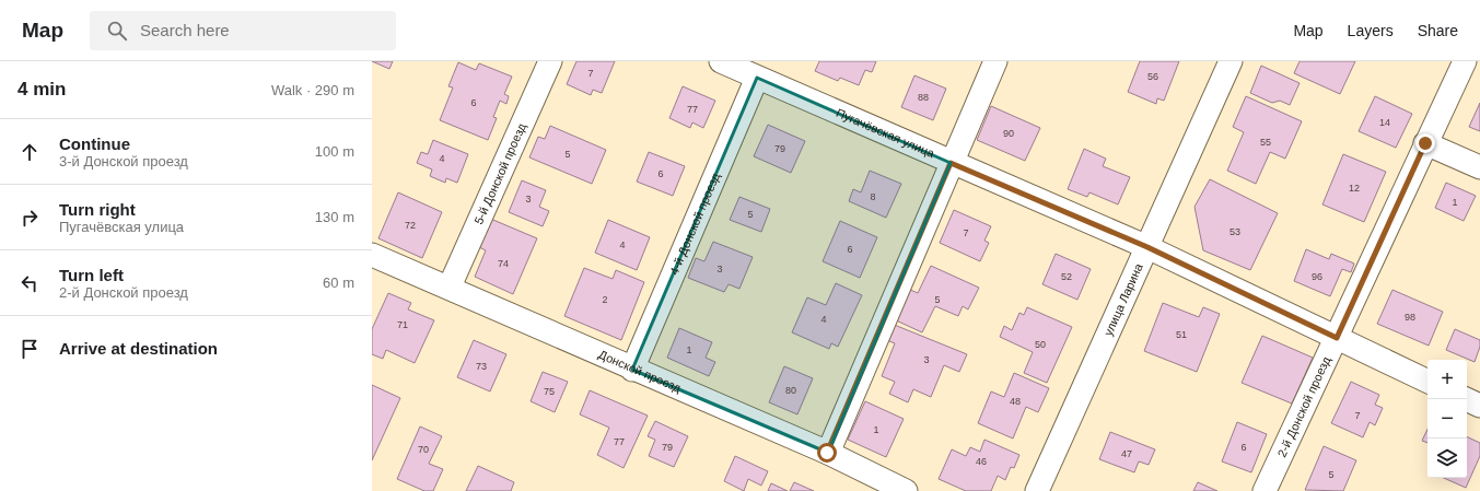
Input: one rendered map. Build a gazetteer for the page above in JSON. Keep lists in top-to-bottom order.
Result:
{
  "streets": {
    "street": [
      "Пугачёвская улица",
      "5-й Донской проезд",
      "4-й Донской проезд",
      "улица Ларина",
      "Донской проезд",
      "2-й Донской проезд"
    ]
  },
  "crossings": [
    ["Пугачёвская улица", "4-й Донской проезд"],
    ["Пугачёвская улица", "улица Ларина"],
    ["Пугачёвская улица", "2-й Донской проезд"],
    ["5-й Донской проезд", "Донской проезд"],
    ["4-й Донской проезд", "Донской проезд"]
  ],
  "house_numbers": [
    "7",
    "56",
    "88",
    "6",
    "77",
    "14",
    "90",
    "55",
    "79",
    "5",
    "4",
    "6",
    "12",
    "8",
    "3",
    "1",
    "5",
    "72",
    "53",
    "7",
    "4",
    "6",
    "74",
    "3",
    "52",
    "96",
    "2",
    "5",
    "98",
    "4",
    "71",
    "51",
    "50",
    "1",
    "3",
    "73",
    "80",
    "75",
    "48",
    "7",
    "1",
    "77",
    "79",
    "6",
    "70",
    "47",
    "46",
    "5"
  ],
  "page": {
    "header": "Map",
    "search": "Search here",
    "nav": ["Map", "Layers", "Share"],
    "heading": ["4 min", "Walk · 290 m"],
    "list": [
      ["Continue", "3-й Донской проезд", "100 m"],
      ["Turn right", "Пугачёвская улица", "130 m"],
      ["Turn left", "2-й Донской проезд", "60 m"],
      "Arrive at destination"
    ],
    "map_buttons": ["+", "−"]
  }
}
